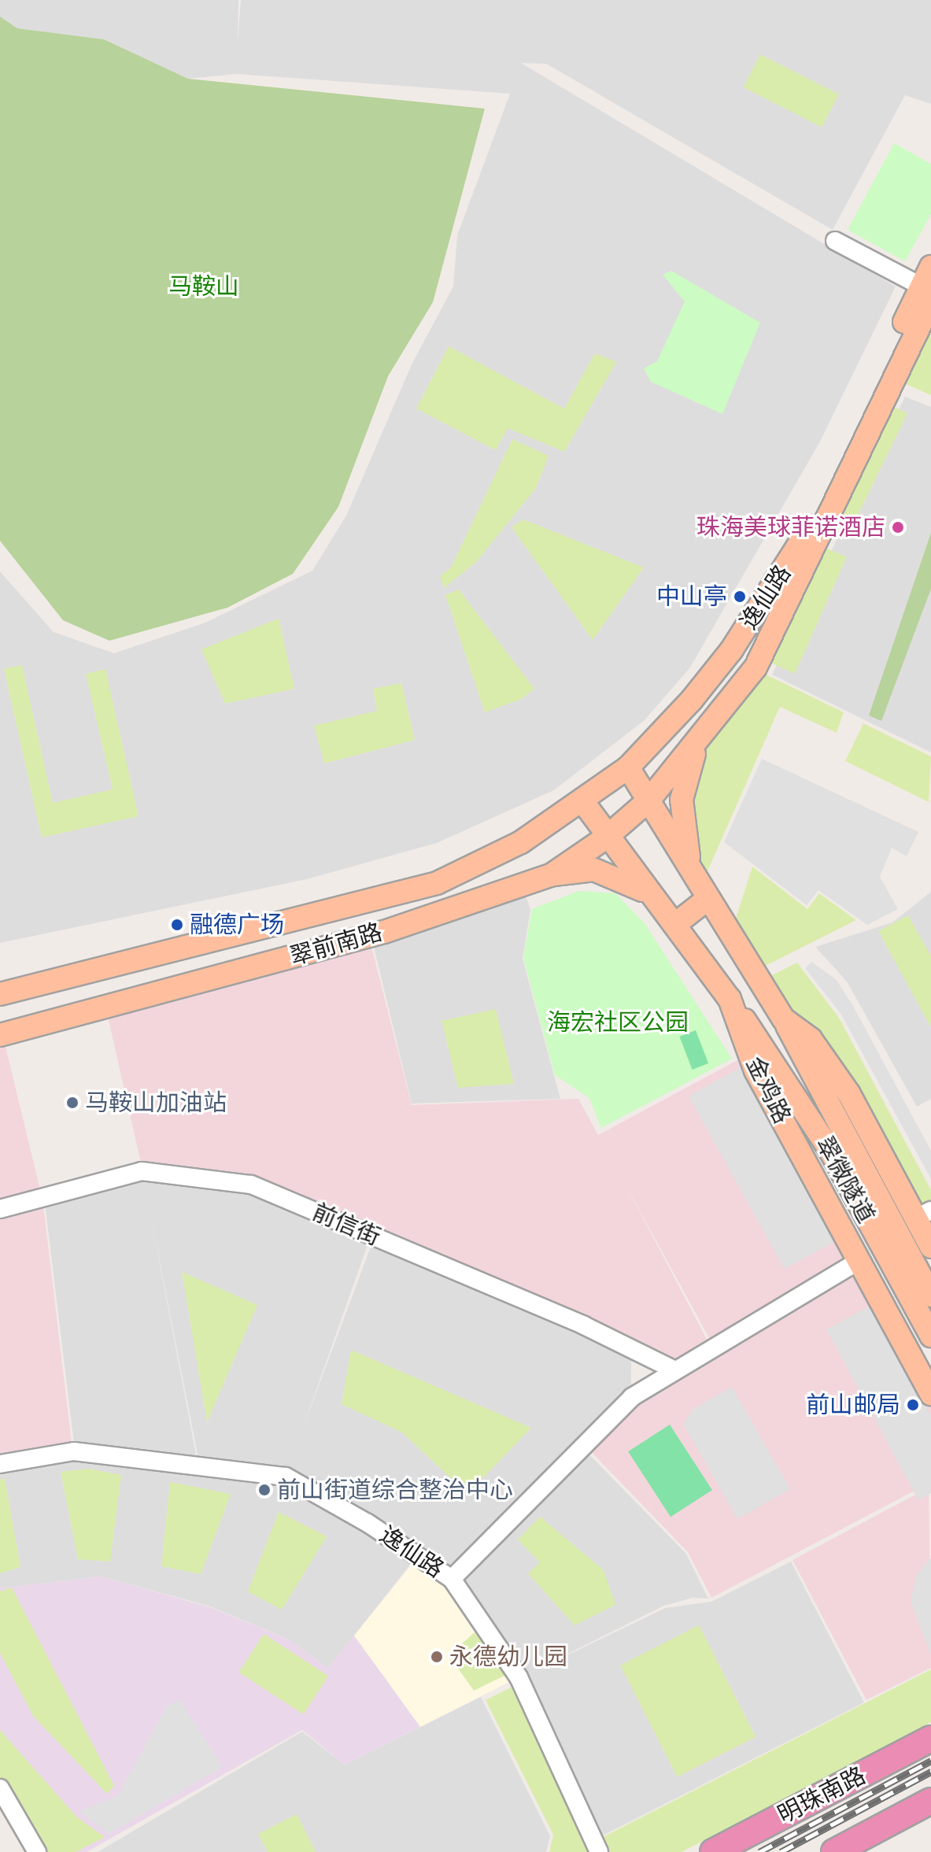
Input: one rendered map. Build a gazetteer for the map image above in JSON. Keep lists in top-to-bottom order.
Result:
{
  "streets": {
    "highway": ["明珠南路"],
    "main road": [
      "逸仙路",
      "翠前南路",
      "金鸡路",
      "翠微隧道"
    ],
    "street": ["前信街"]
  },
  "crossings": [
    ["逸仙路", "翠前南路"],
    ["翠前南路", "金鸡路"],
    ["金鸡路", "翠微隧道"]
  ],
  "parks": ["马鞍山", "海宏社区公园"],
  "places": [
    "珠海美球菲诺酒店",
    "中山亭",
    "融德广场",
    "马鞍山加油站",
    "前山邮局",
    "前山街道综合整治中心",
    "永德幼儿园"
  ]
}
